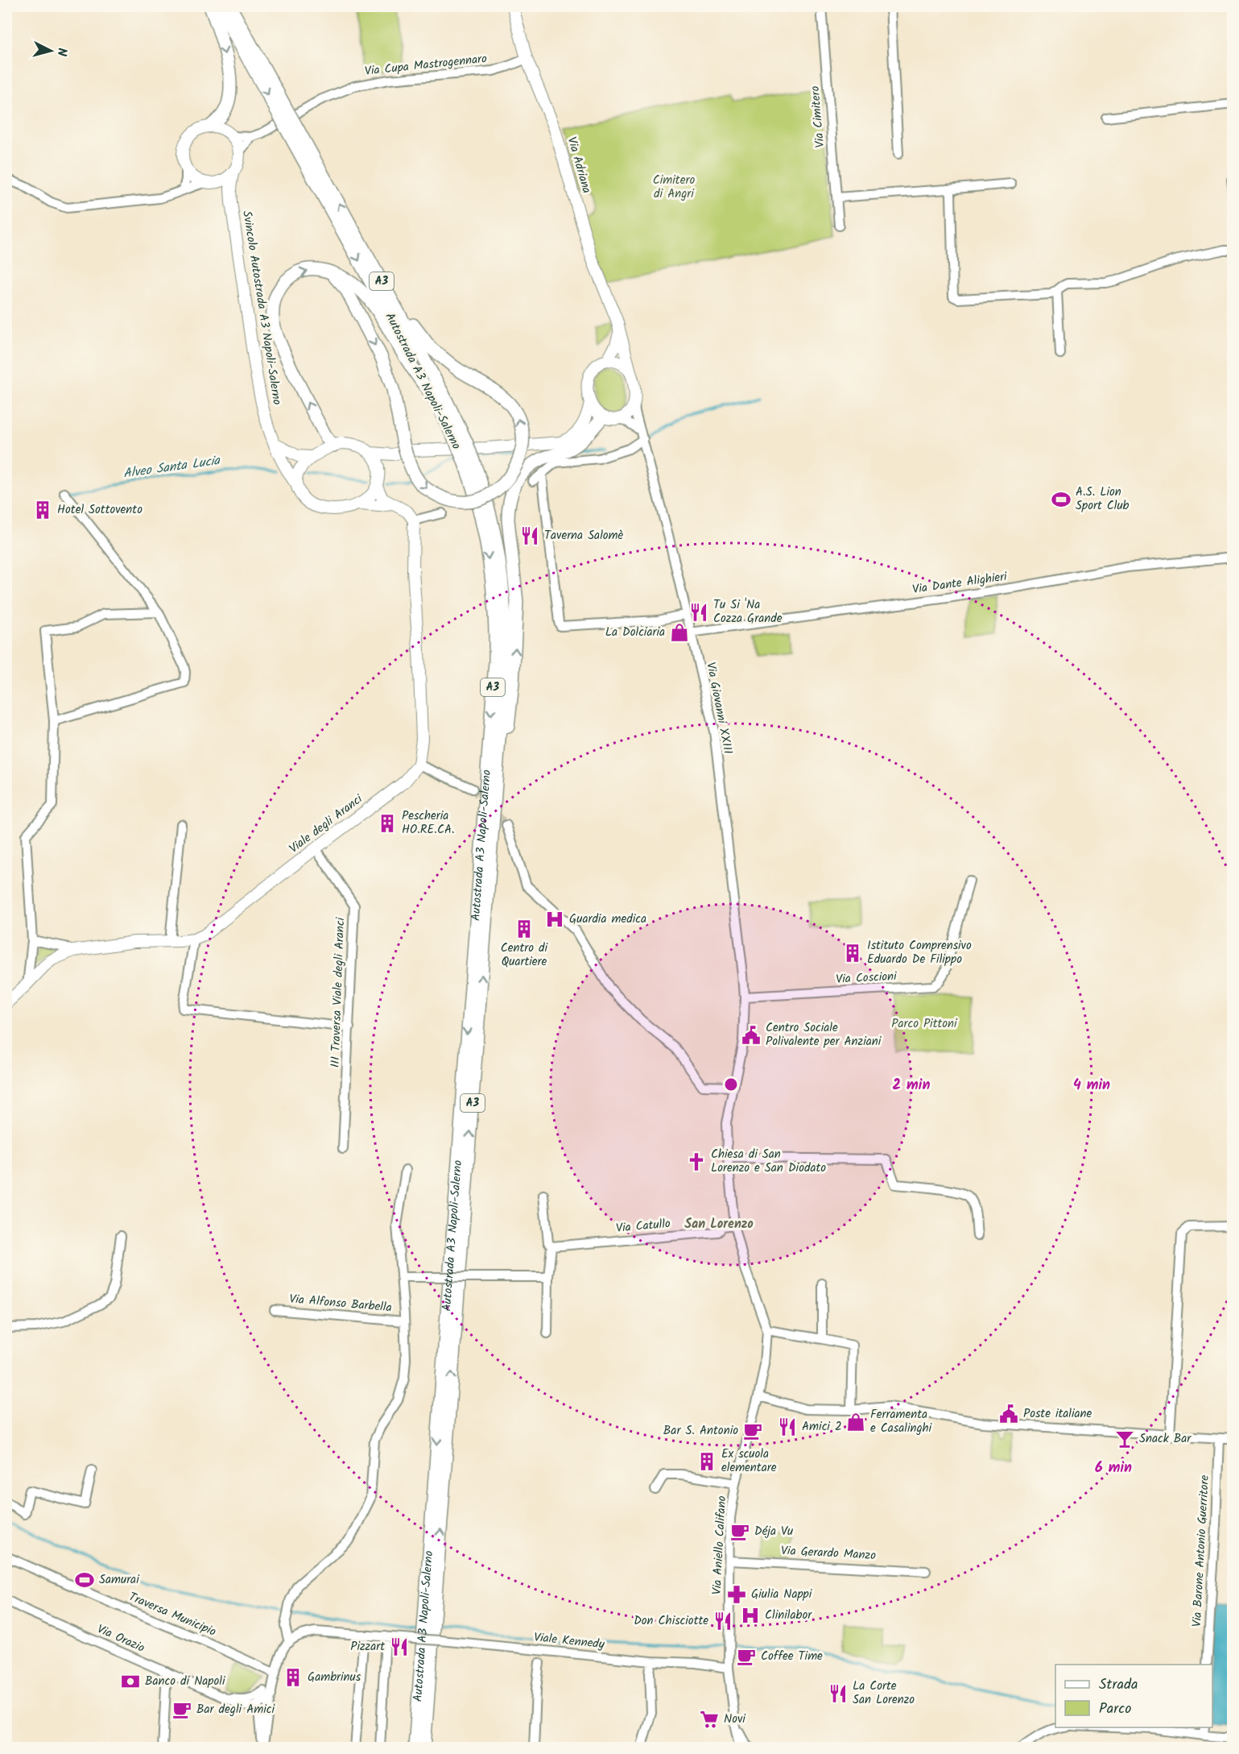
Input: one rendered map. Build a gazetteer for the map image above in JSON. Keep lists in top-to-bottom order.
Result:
{
  "streets": {
    "highway": ["A3", "Autostrada A3 Napoli-Salerno"],
    "main road": ["Via Adriana", "Svincolo Autostrada A3 Napoli-Salerno", "Viale degli Aranci"],
    "street": [
      "Via Cupa Mastrogennaro",
      "Via Cimitero",
      "Via Dante Alighieri",
      "Via Giovanni XXIII",
      "Via Coscioni",
      "III Traversa Viale degli Aranci",
      "Via Catullo",
      "Via Alfonso Barbella",
      "Via Aniello Califano",
      "Via Barone Antonio Guerritore",
      "Via Gerardo Manzo",
      "Traversa Municipio",
      "Via Orazio",
      "Viale Kennedy"
    ]
  },
  "crossings": [
    ["Via Cupa Mastrogennaro", "Via Adriana"],
    ["Via Cupa Mastrogennaro", "Svincolo Autostrada A3 Napoli-Salerno"],
    ["Via Adriana", "Via Giovanni XXIII"],
    ["Via Dante Alighieri", "Via Giovanni XXIII"],
    ["Via Giovanni XXIII", "Via Coscioni"],
    ["Via Giovanni XXIII", "Via Catullo"],
    ["Via Giovanni XXIII", "Via Aniello Califano"],
    ["Viale degli Aranci", "III Traversa Viale degli Aranci"],
    ["Via Aniello Califano", "Via Gerardo Manzo"],
    ["Via Aniello Califano", "Viale Kennedy"]
  ],
  "districts": ["San Lorenzo"],
  "water": ["Alveo Santa Lucia"],
  "parks": ["Cimitero di Angri", "Parco Pittoni"],
  "places": {
    "sports": ["A.S. Lion Sport Club", "Samurai"],
    "building": [
      "Hotel Sottovento",
      "Pescheria HO.RE.CA.",
      "Centro di Quartiere",
      "Istituto Comprensivo Eduardo De Filippo",
      "Ex scuola elementare",
      "Gambrinus"
    ],
    "restaurant": [
      "Taverna Salomè",
      "Tu Si 'Na Cozza Grande",
      "Amici 2",
      "Don Chisciotte",
      "Pizzart",
      "La Corte San Lorenzo"
    ],
    "shop": ["La Dolciaria", "Ferramenta e Casalinghi"],
    "hospital": ["Guardia medica", "Clinilabor"],
    "public building": ["Centro Sociale Polivalente per Anziani", "Poste italiane"],
    "church": ["Chiesa di San Lorenzo e San Diodato"],
    "cafe": [
      "Bar S. Antonio",
      "Déja Vu",
      "Coffee Time",
      "Bar degli Amici"
    ],
    "bar": ["Snack Bar"],
    "pharmacy": ["Giulia Nappi"],
    "bank": ["Banco di Napoli"],
    "supermarket": ["Novi"]
  },
  "legend": ["Strada", "Parco"],
  "north": "right",
  "rings": ["2 min", "4 min", "6 min"]
}
